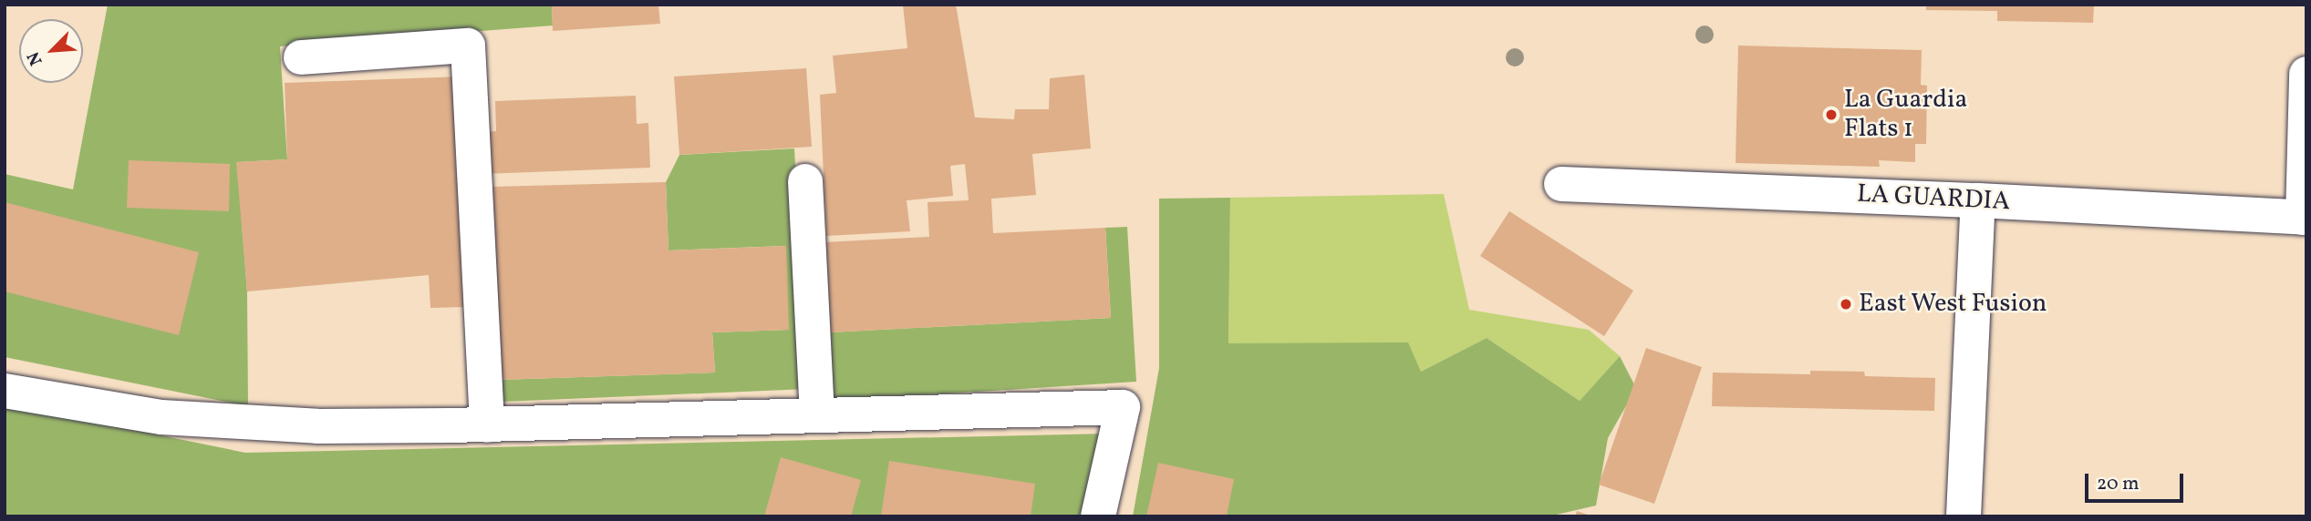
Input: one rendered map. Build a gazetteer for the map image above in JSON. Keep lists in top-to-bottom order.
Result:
{
  "streets": {
    "street": ["LA GUARDIA"]
  },
  "places": ["La Guardia Flats 1", "East West Fusion"],
  "scale_bar": "20 m",
  "north": "bottom left"
}
